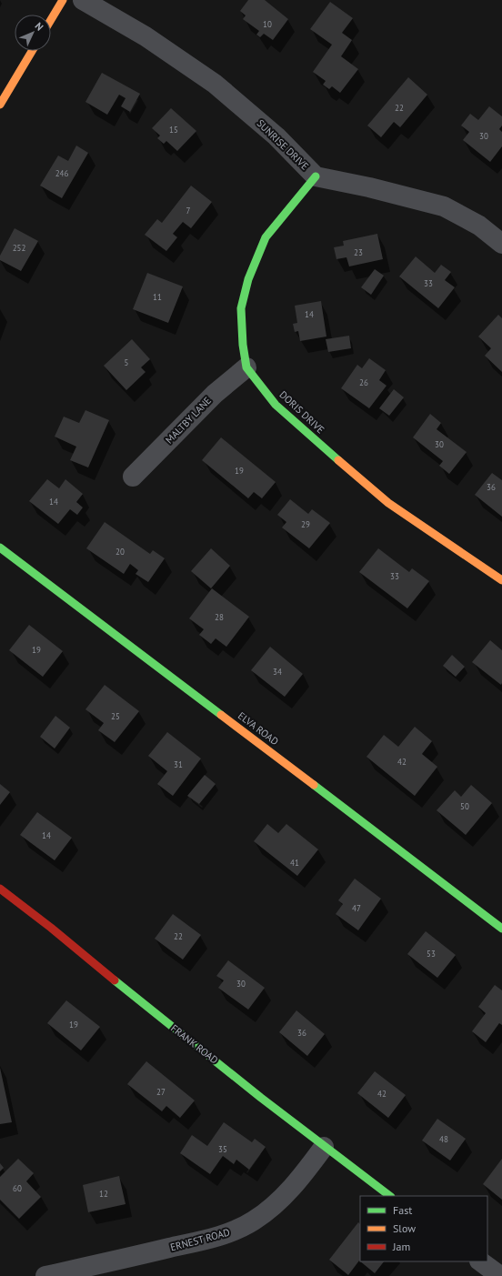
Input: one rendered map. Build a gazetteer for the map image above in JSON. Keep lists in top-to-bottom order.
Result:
{
  "streets": {
    "street": [
      "SUNRISE DRIVE",
      "DORIS DRIVE",
      "MALTBY LANE",
      "ELVA ROAD",
      "FRANK ROAD",
      "ERNEST ROAD"
    ]
  },
  "crossings": [
    ["SUNRISE DRIVE", "DORIS DRIVE"],
    ["DORIS DRIVE", "MALTBY LANE"],
    ["FRANK ROAD", "ERNEST ROAD"]
  ],
  "house_numbers": [
    "10",
    "22",
    "15",
    "30",
    "246",
    "7",
    "252",
    "23",
    "33",
    "11",
    "14",
    "5",
    "26",
    "30",
    "19",
    "36",
    "14",
    "29",
    "20",
    "33",
    "28",
    "19",
    "34",
    "25",
    "42",
    "31",
    "50",
    "14",
    "41",
    "47",
    "22",
    "53",
    "30",
    "19",
    "36",
    "27",
    "42",
    "48",
    "35",
    "60",
    "12"
  ],
  "legend": ["Fast", "Slow", "Jam"],
  "north": "top right"
}
